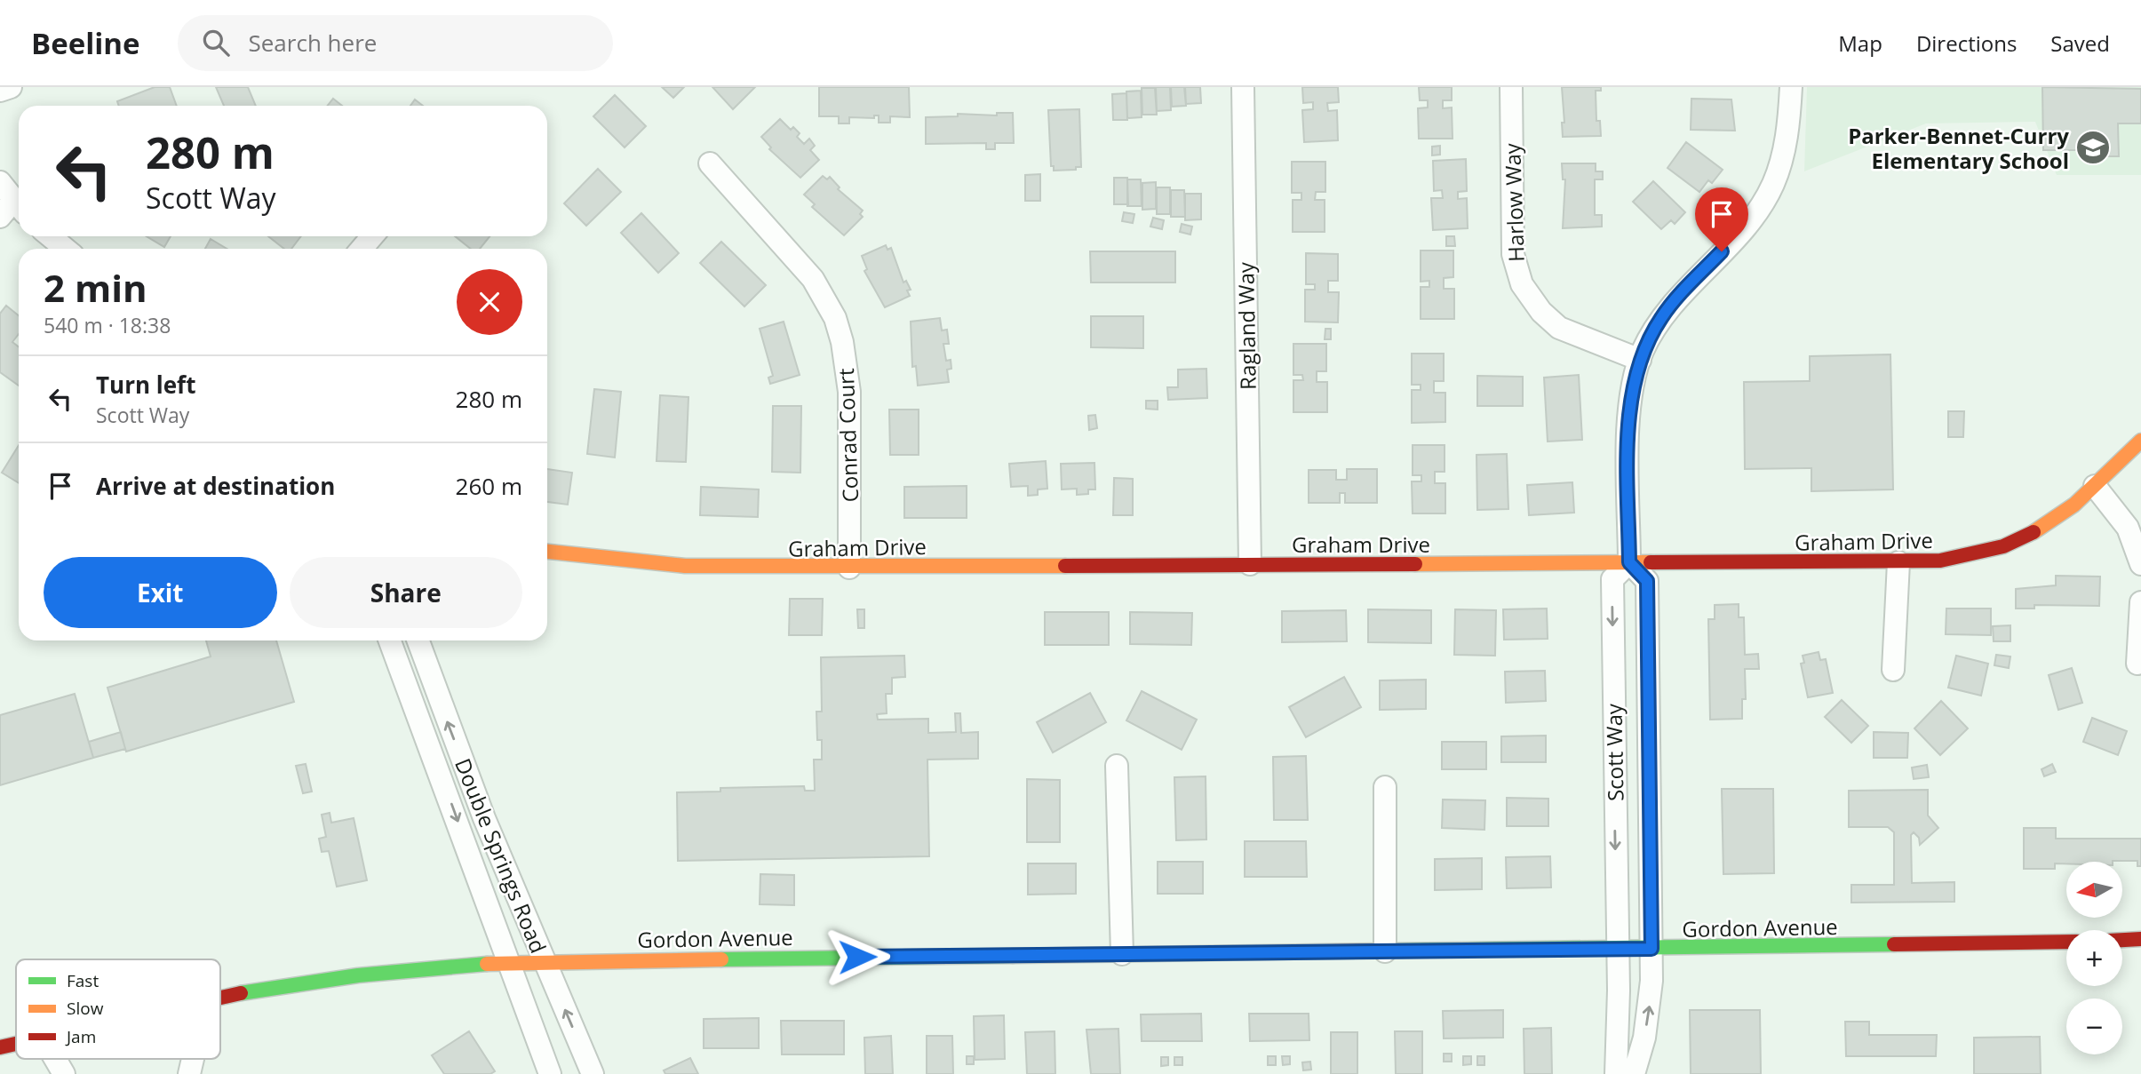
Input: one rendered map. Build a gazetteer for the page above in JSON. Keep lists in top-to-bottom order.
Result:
{
  "streets": {
    "main road": ["Graham Drive", "Gordon Avenue"],
    "street": [
      "Harlow Way",
      "Ragland Way",
      "Conrad Court",
      "Scott Way",
      "Double Springs Road"
    ]
  },
  "crossings": [
    ["Ragland Way", "Graham Drive"],
    ["Conrad Court", "Graham Drive"],
    ["Graham Drive", "Scott Way"],
    ["Scott Way", "Gordon Avenue"],
    ["Double Springs Road", "Gordon Avenue"]
  ],
  "places": {
    "school or university": ["Parker-Bennet-Curry Elementary School"]
  },
  "legend": ["Fast", "Slow", "Jam"],
  "north": "left",
  "page": {
    "header": "Beeline",
    "search": "Search here",
    "nav": ["Map", "Directions", "Saved"],
    "turn": ["280 m", "Scott Way"],
    "heading": ["2 min", "540 m · 18:38"],
    "list": [
      {
        "name": "Turn left",
        "note": "Scott Way",
        "value": "280 m"
      },
      {
        "name": "Arrive at destination",
        "value": "260 m"
      }
    ],
    "buttons": ["Exit", "Share"],
    "map_buttons": ["+", "−"]
  }
}
